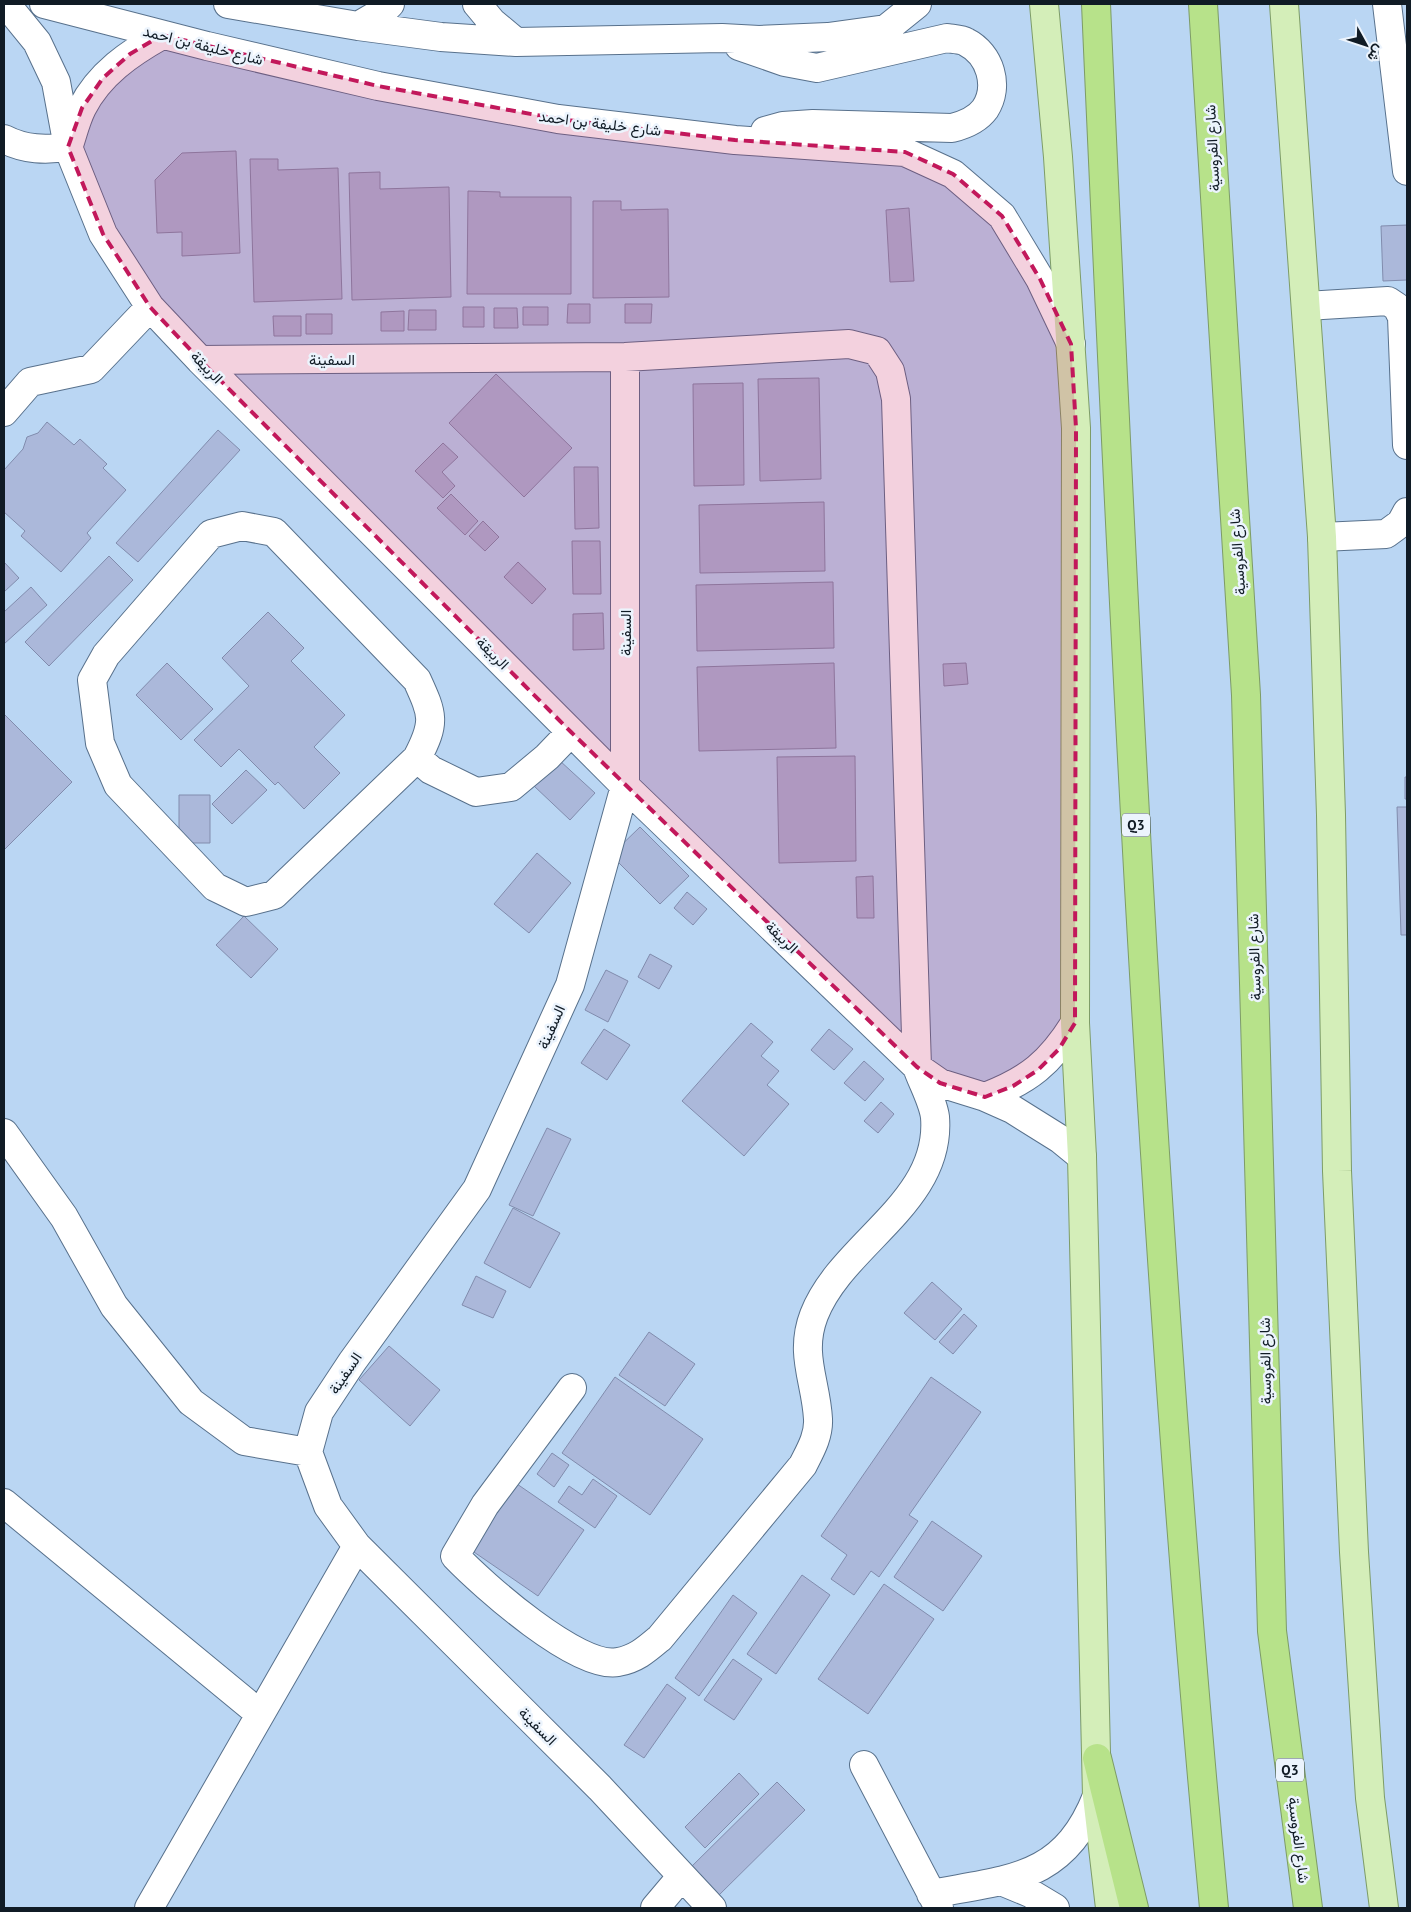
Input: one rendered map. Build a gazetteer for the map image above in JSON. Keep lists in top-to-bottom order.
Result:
{
  "streets": {
    "highway": ["شارع الفروسية", "Q3"],
    "street": ["شارع خليفة بن احمد", "السفينة", "الربيقة"]
  },
  "crossings": [
    ["السفينة", "الربيقة"]
  ],
  "north": "bottom right"
}
